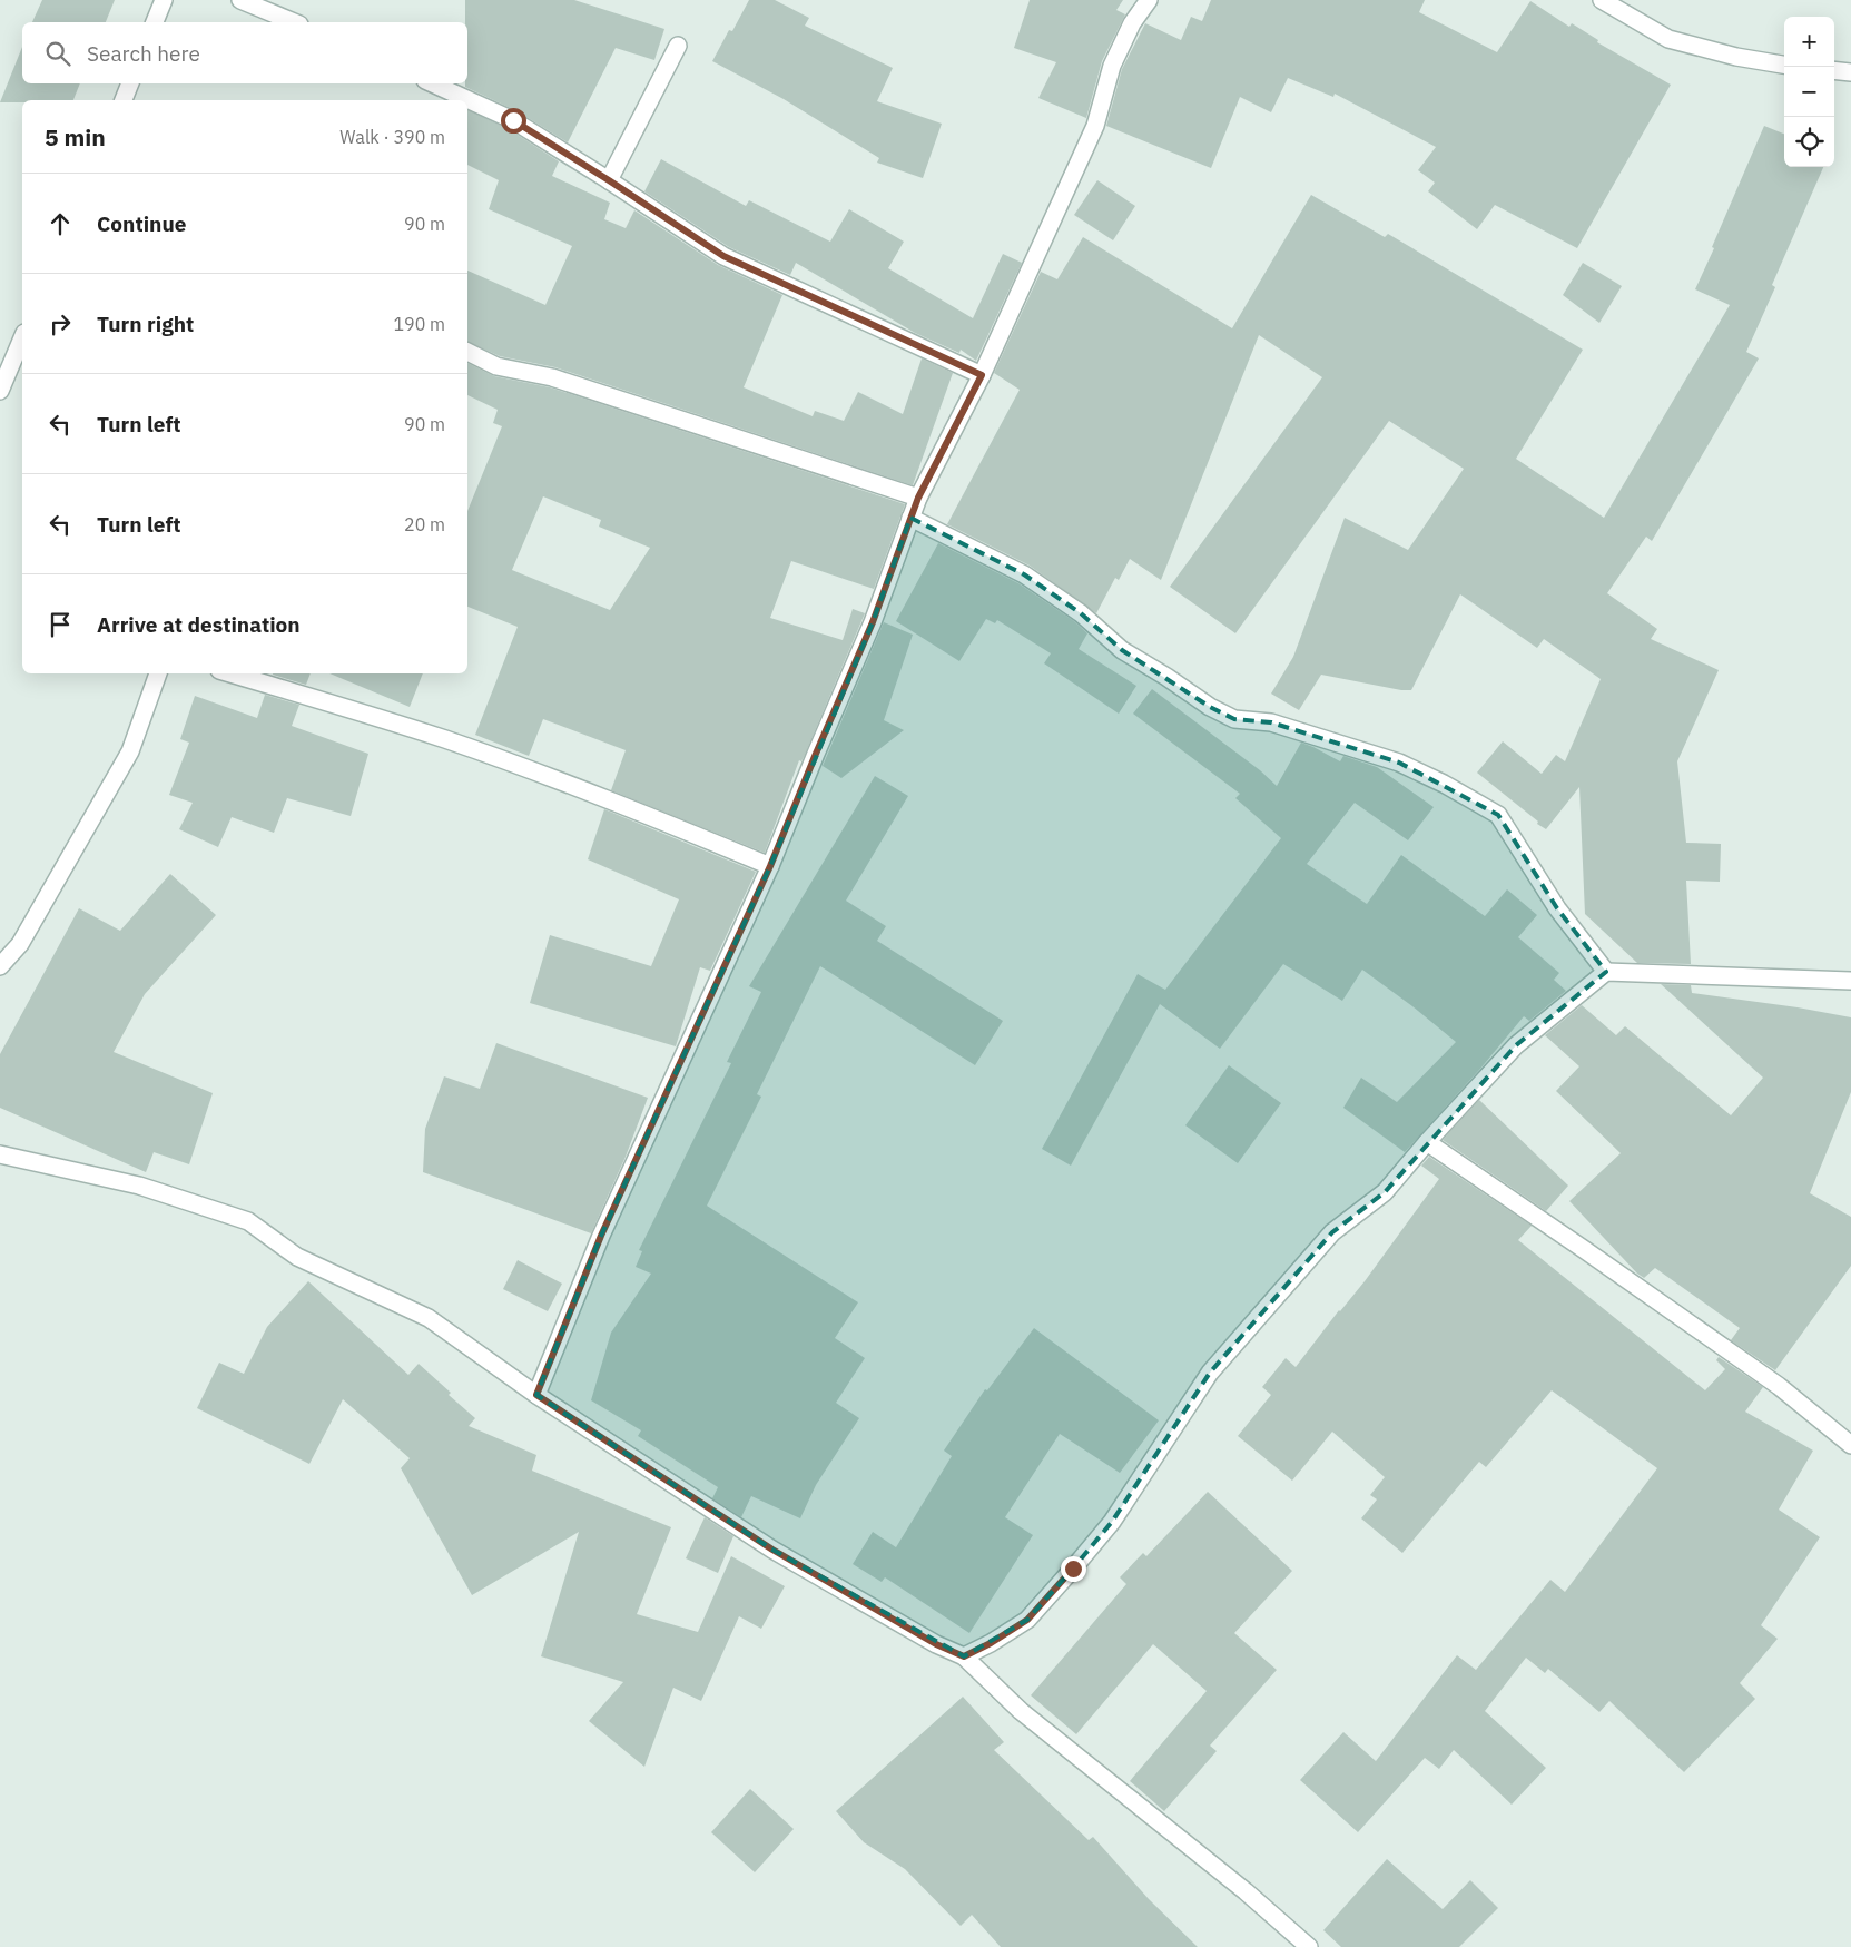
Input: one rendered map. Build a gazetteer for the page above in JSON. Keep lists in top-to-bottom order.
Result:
{
  "page": {
    "map_buttons": ["+", "−"],
    "search": "Search here",
    "heading": ["5 min", "Walk · 390 m"],
    "list": [
      ["Continue", "90 m"],
      ["Turn right", "190 m"],
      ["Turn left", "90 m"],
      ["Turn left", "20 m"],
      "Arrive at destination"
    ]
  }
}
